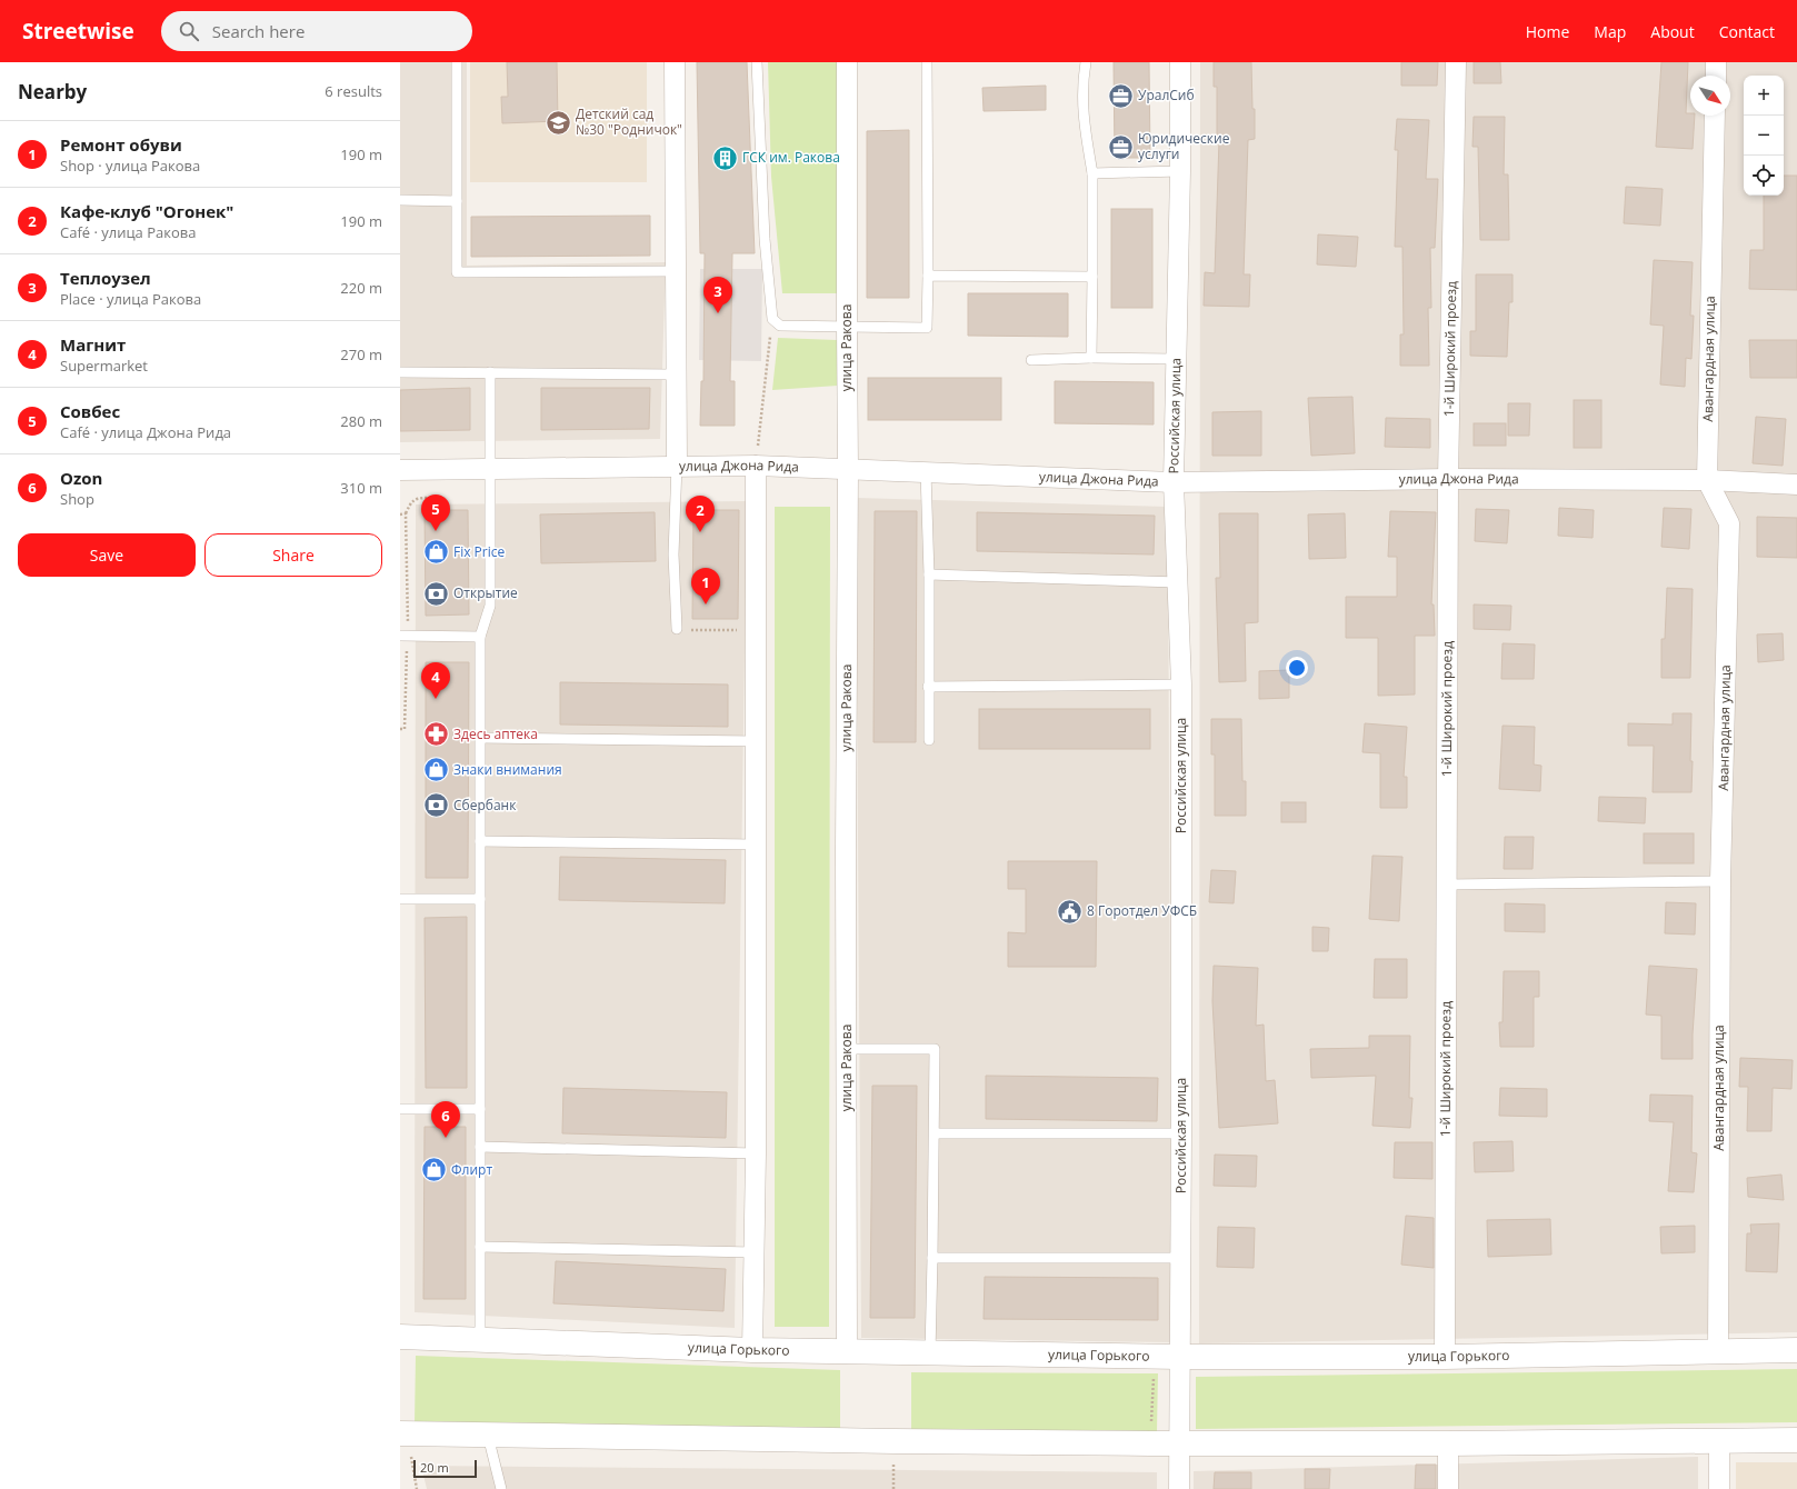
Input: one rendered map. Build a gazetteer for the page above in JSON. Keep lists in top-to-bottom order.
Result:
{
  "streets": {
    "street": [
      "улица Ракова",
      "1-й Широкий проезд",
      "Авангардная улица",
      "Российская улица",
      "улица Джона Рида",
      "улица Горького"
    ]
  },
  "crossings": [
    ["улица Ракова", "улица Джона Рида"],
    ["улица Ракова", "улица Горького"],
    ["1-й Широкий проезд", "улица Джона Рида"],
    ["1-й Широкий проезд", "улица Горького"],
    ["Авангардная улица", "улица Джона Рида"],
    ["Авангардная улица", "улица Горького"],
    ["Российская улица", "улица Джона Рида"],
    ["Российская улица", "улица Горького"]
  ],
  "places": {
    "office": ["УралСиб", "Юридические услуги"],
    "school or university": ["Детский сад №30 \"Родничок\""],
    "building": ["ГСК им. Ракова"],
    "shop": ["Fix Price", "Знаки внимания", "Флирт"],
    "bank": ["Открытие", "Сбербанк"],
    "pharmacy": ["Здесь аптека"],
    "public building": ["8 Горотдел УФСБ"]
  },
  "scale_bar": "20 m",
  "north": "bottom right",
  "page": {
    "header": "Streetwise",
    "search": "Search here",
    "nav": [
      "Home",
      "Map",
      "About",
      "Contact"
    ],
    "heading": ["Nearby", "6 results"],
    "map_buttons": ["+", "−"],
    "list": [
      {
        "mark": "1",
        "name": "Ремонт обуви",
        "note": "Shop · улица Ракова",
        "value": "190 m"
      },
      {
        "mark": "2",
        "name": "Кафе-клуб \"Огонек\"",
        "note": "Café · улица Ракова",
        "value": "190 m"
      },
      {
        "mark": "3",
        "name": "Теплоузел",
        "note": "Place · улица Ракова",
        "value": "220 m"
      },
      {
        "mark": "4",
        "name": "Магнит",
        "note": "Supermarket",
        "value": "270 m"
      },
      {
        "mark": "5",
        "name": "Совбес",
        "note": "Café · улица Джона Рида",
        "value": "280 m"
      },
      {
        "mark": "6",
        "name": "Ozon",
        "note": "Shop",
        "value": "310 m"
      }
    ],
    "pins": [
      "3",
      "5",
      "2",
      "1",
      "4",
      "6"
    ],
    "buttons": ["Save", "Share"],
    "scale": "20 m"
  }
}
